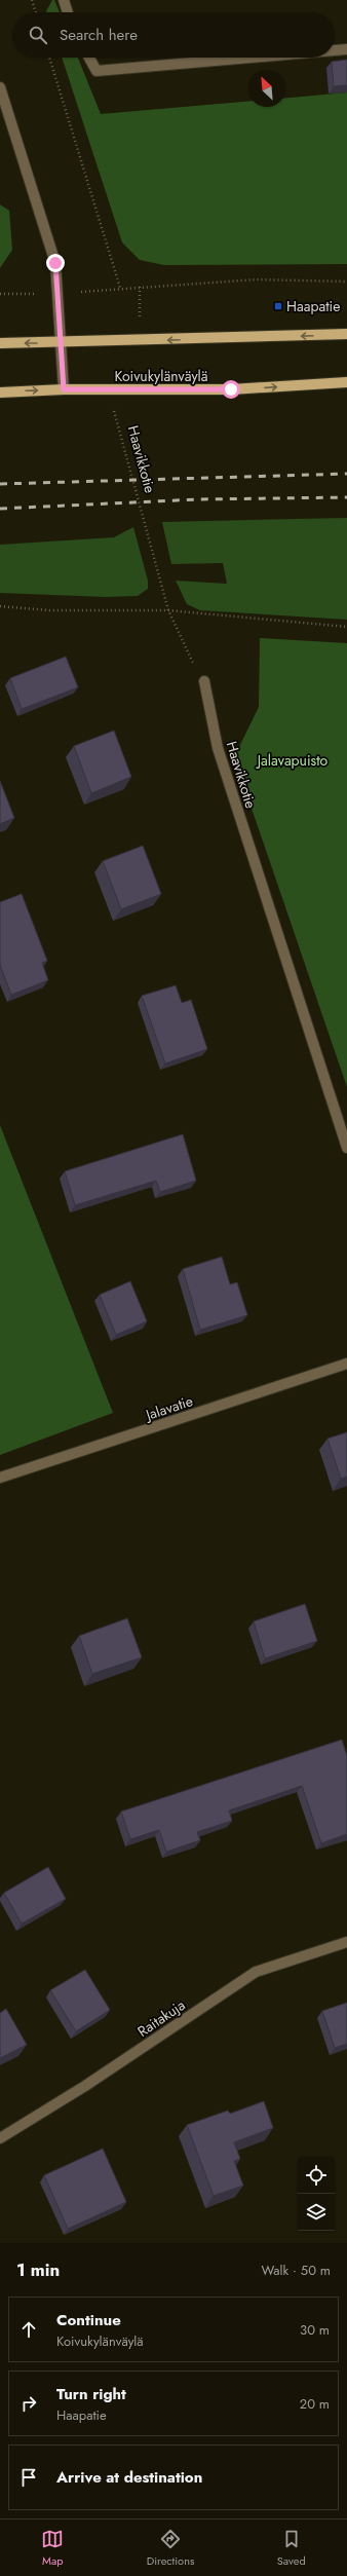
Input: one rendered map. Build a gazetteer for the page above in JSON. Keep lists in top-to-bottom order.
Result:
{
  "streets": {
    "main road": ["Koivukylänväylä"],
    "street": ["Haavikkotie", "Jalavatie", "Raitakuja"]
  },
  "parks": ["Jalavapuisto"],
  "places": {
    "transit": ["Haapatie"]
  },
  "north": "top left",
  "page": {
    "search": "Search here",
    "heading": ["1 min", "Walk · 50 m"],
    "list": [
      ["Continue", "Koivukylänväylä", "30 m"],
      ["Turn right", "Haapatie", "20 m"],
      "Arrive at destination"
    ],
    "nav": ["Map", "Directions", "Saved"]
  }
}
